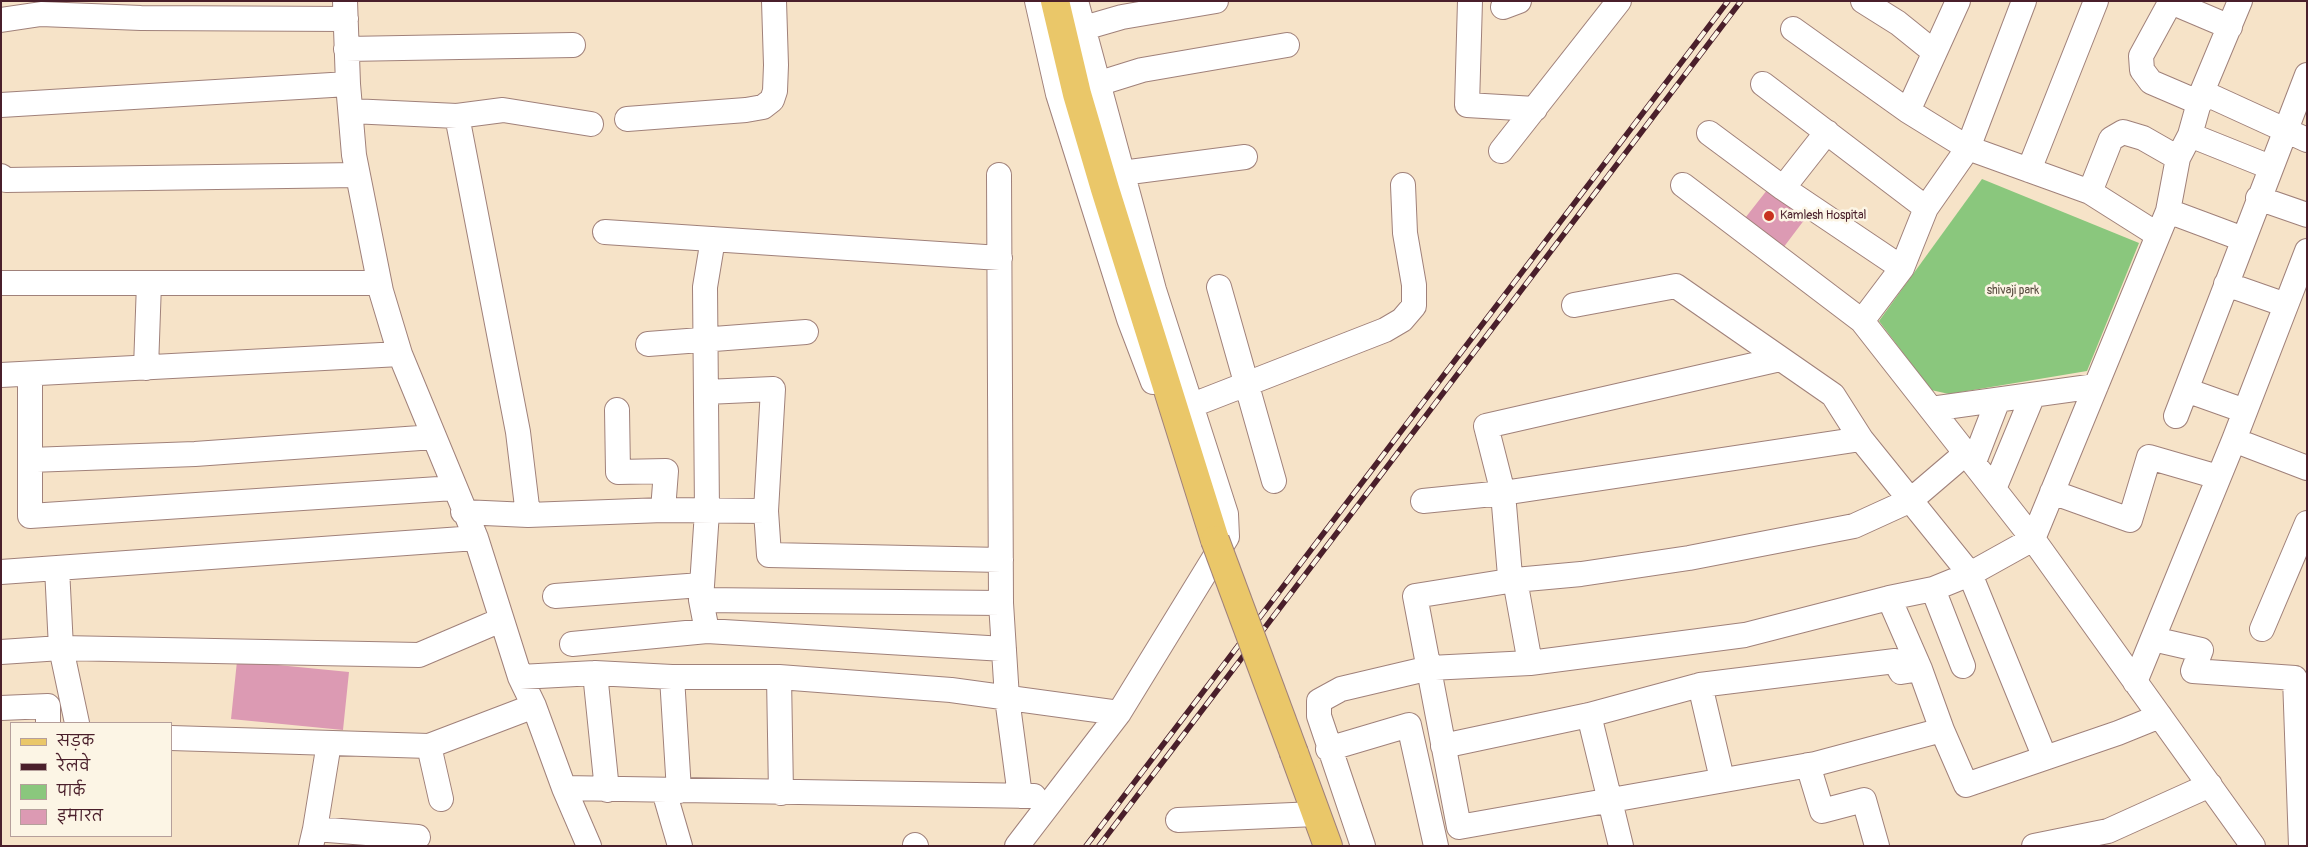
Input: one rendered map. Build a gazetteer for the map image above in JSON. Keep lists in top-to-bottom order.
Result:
{
  "parks": ["shivaji park"],
  "places": ["Kamlesh Hospital"],
  "legend": [
    "सड़क",
    "रेलवे",
    "पार्क",
    "इमारत"
  ]
}
